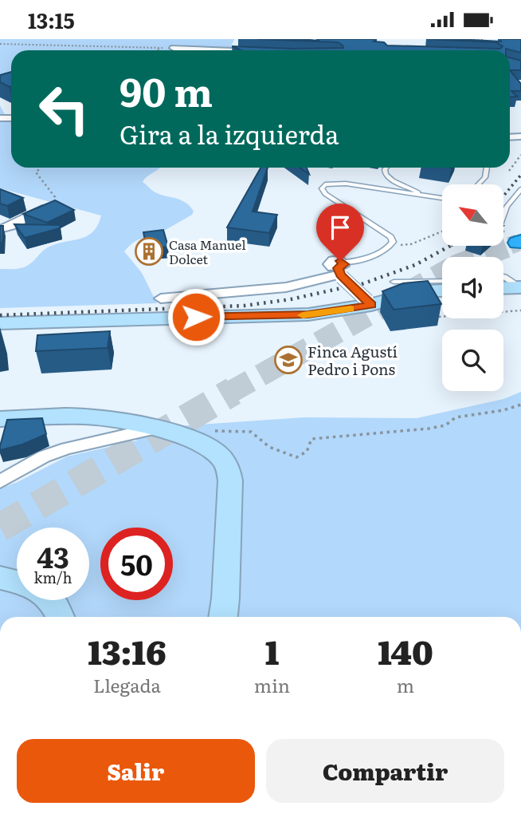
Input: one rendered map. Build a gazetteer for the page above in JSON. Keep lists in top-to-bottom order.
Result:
{
  "places": {
    "building": ["Casa Manuel Dolcet"],
    "school or university": ["Finca Agustí Pedro i Pons"]
  },
  "north": "top left",
  "page": {
    "status": "13:15",
    "turn": ["90 m", "Gira a la izquierda"],
    "speed": "43 km/h",
    "limit": "50",
    "eta": [
      "13:16",
      "Llegada",
      "1",
      "min",
      "140",
      "m"
    ],
    "buttons": ["Salir", "Compartir"]
  }
}
